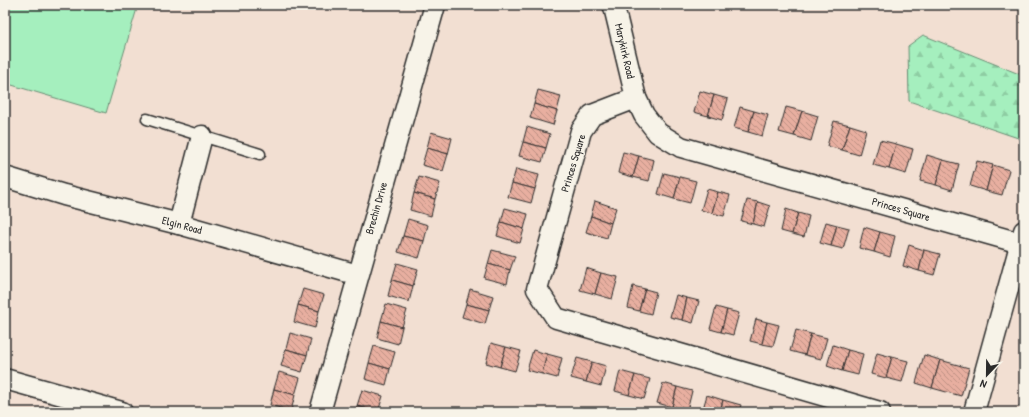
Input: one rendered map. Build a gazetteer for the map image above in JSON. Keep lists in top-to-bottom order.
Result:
{
  "streets": {
    "street": [
      "Marykirk Road",
      "Princes Square",
      "Brechin Drive",
      "Elgin Road"
    ]
  },
  "crossings": [
    ["Marykirk Road", "Princes Square"],
    ["Brechin Drive", "Elgin Road"]
  ],
  "north": "bottom"
}
